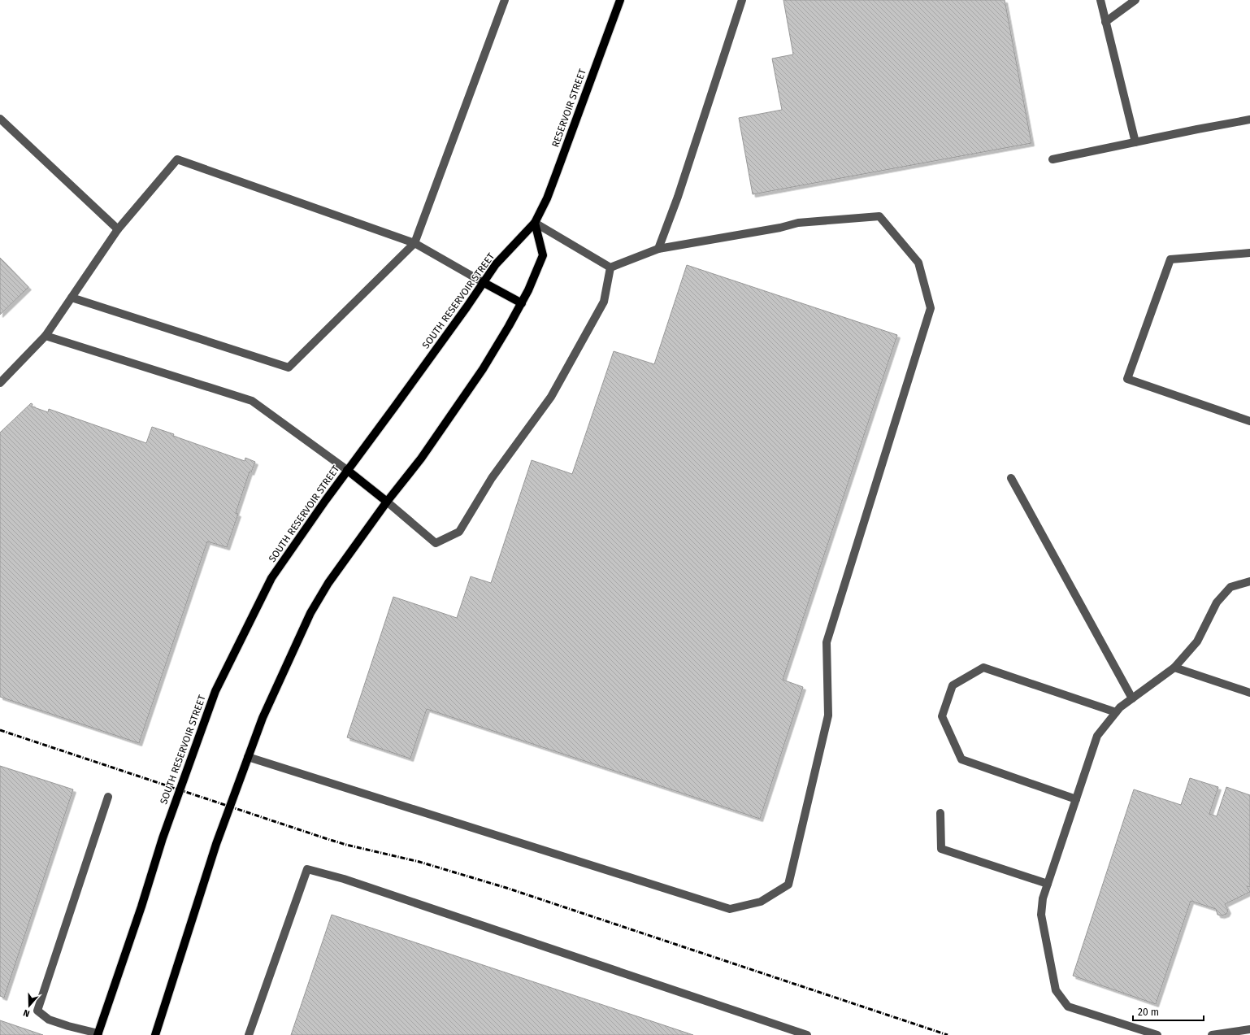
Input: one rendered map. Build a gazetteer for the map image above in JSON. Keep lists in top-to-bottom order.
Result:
{
  "streets": {
    "main road": ["RESERVOIR STREET", "SOUTH RESERVOIR STREET"]
  },
  "crossings": [
    ["RESERVOIR STREET", "SOUTH RESERVOIR STREET"]
  ],
  "scale_bar": "20 m",
  "north": "bottom"
}
